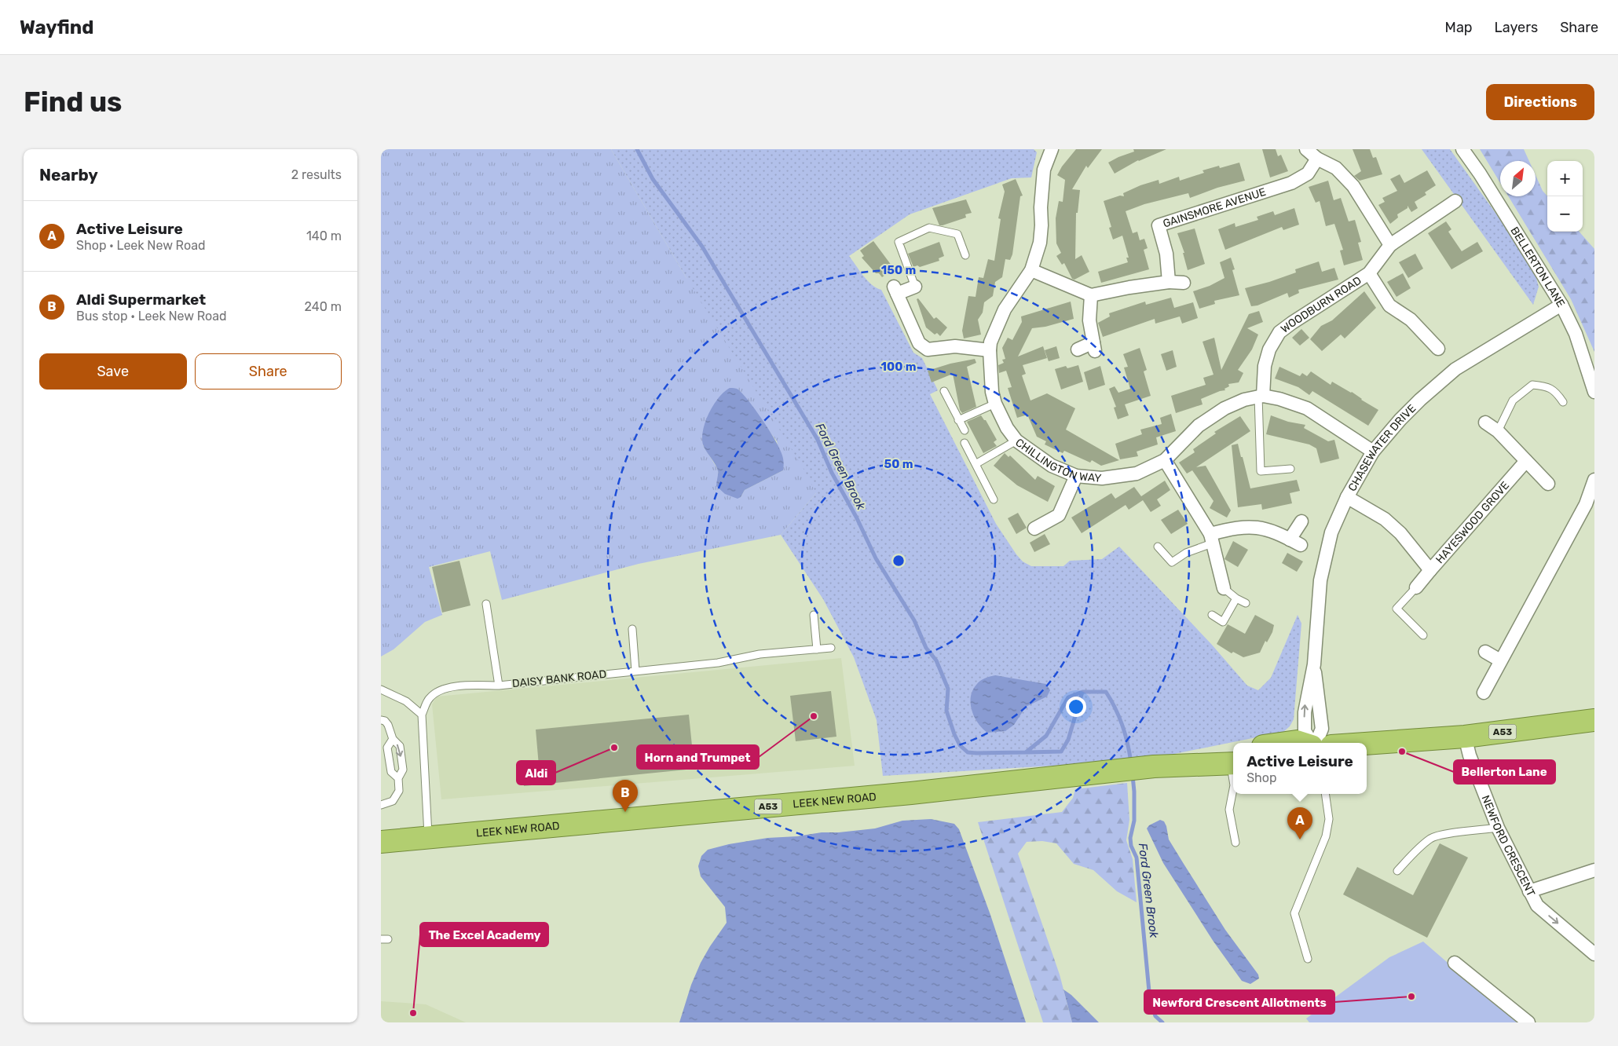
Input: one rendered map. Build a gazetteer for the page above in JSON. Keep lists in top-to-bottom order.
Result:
{
  "streets": {
    "highway": ["A53", "LEEK NEW ROAD"],
    "street": [
      "GAINSMORE AVENUE",
      "BELLERTON LANE",
      "WOODBURN ROAD",
      "CHASEWATER DRIVE",
      "CHILLINGTON WAY",
      "HAYESWOOD GROVE",
      "NEWFORD CRESCENT"
    ],
    "lane": ["DAISY BANK ROAD"]
  },
  "crossings": [
    ["BELLERTON LANE", "CHASEWATER DRIVE"],
    ["WOODBURN ROAD", "CHILLINGTON WAY"],
    ["CHASEWATER DRIVE", "CHILLINGTON WAY"],
    ["CHASEWATER DRIVE", "HAYESWOOD GROVE"],
    ["DAISY BANK ROAD", "LEEK NEW ROAD"],
    ["A53", "NEWFORD CRESCENT"]
  ],
  "water": ["Ford Green Brook"],
  "places": [
    "Horn and Trumpet",
    "Aldi",
    "Bellerton Lane",
    "Newford Crescent Allotments",
    "The Excel Academy"
  ],
  "north": "top right",
  "page": {
    "header": "Wayfind",
    "nav": ["Map", "Layers", "Share"],
    "buttons": [
      "Directions",
      ["Save", "Share"]
    ],
    "title": "Find us",
    "heading": ["Nearby", "2 results"],
    "map_buttons": ["+", "−"],
    "list": [
      {
        "mark": "A",
        "name": "Active Leisure",
        "note": "Shop · Leek New Road",
        "value": "140 m"
      },
      {
        "mark": "B",
        "name": "Aldi Supermarket",
        "note": "Bus stop · Leek New Road",
        "value": "240 m"
      }
    ],
    "popup": ["Active Leisure", "Shop"],
    "pins": ["B", "A"]
  },
  "rings": ["150 m", "100 m", "50 m"]
}
